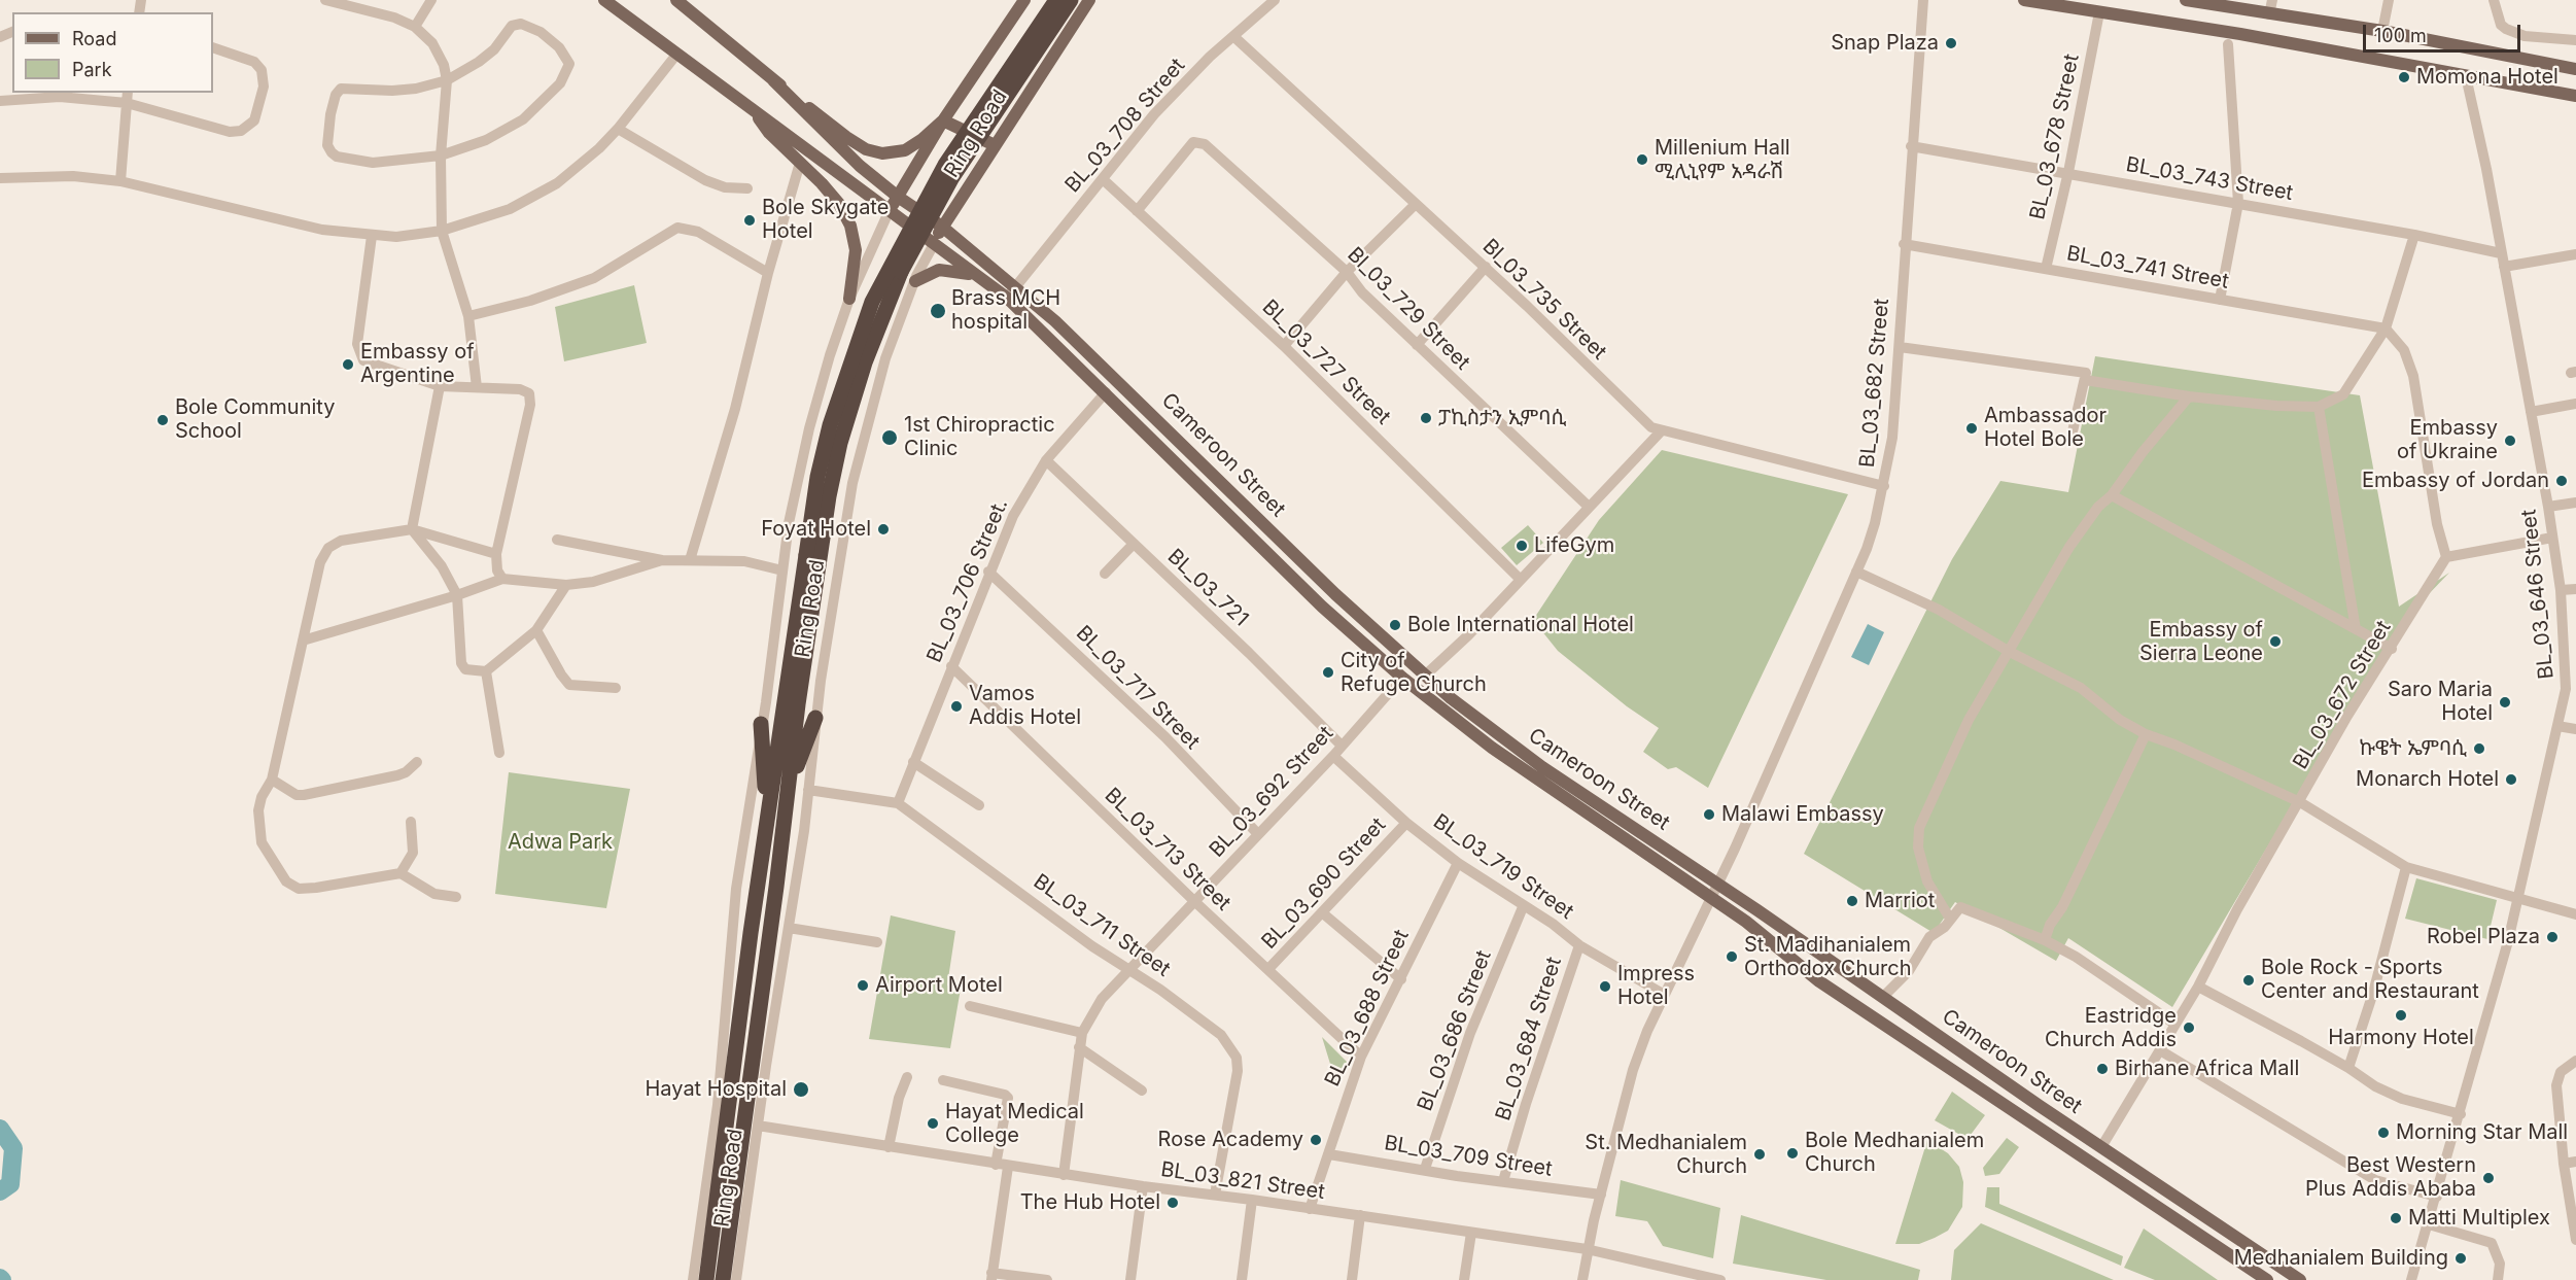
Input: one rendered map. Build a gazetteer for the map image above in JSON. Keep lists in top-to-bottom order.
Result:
{
  "streets": {
    "highway": ["Ring Road"],
    "main road": ["Cameroon Street"],
    "street": [
      "BL_03_708 Street",
      "BL_03_678 Street",
      "BL_03_743 Street",
      "BL_03_741 Street",
      "Bl_03_735 Street",
      "Bl_03_729 Street",
      "BL_03_727 Street",
      "BL_03_682 Street",
      "BL_03_706 Street.",
      "BL_03_721",
      "BL_03_646 Street",
      "BL_03_717 Street",
      "BL_03_672 Street",
      "BL_03_692 Street",
      "BL_03_713 Street",
      "BL_03_719 Street",
      "BL_03_690 Street",
      "BL_03_711 Street",
      "BL_03_688 Street",
      "BL_03_686 Street",
      "BL_03_684 Street",
      "BL_03_709 Street",
      "BL_03_821 Street"
    ]
  },
  "crossings": [
    ["BL_03_708 Street", "Bl_03_735 Street"],
    ["BL_03_708 Street", "BL_03_727 Street"],
    ["BL_03_708 Street", "Cameroon Street"],
    ["Ring Road", "Cameroon Street"],
    ["Ring Road", "BL_03_711 Street"],
    ["Ring Road", "BL_03_821 Street"],
    ["BL_03_678 Street", "BL_03_743 Street"],
    ["BL_03_678 Street", "BL_03_741 Street"],
    ["BL_03_743 Street", "BL_03_682 Street"],
    ["BL_03_743 Street", "BL_03_646 Street"],
    ["BL_03_741 Street", "BL_03_682 Street"],
    ["Bl_03_735 Street", "BL_03_682 Street"],
    ["Bl_03_729 Street", "BL_03_727 Street"],
    ["BL_03_682 Street", "Cameroon Street"],
    ["BL_03_682 Street", "BL_03_719 Street"],
    ["BL_03_682 Street", "BL_03_709 Street"],
    ["BL_03_682 Street", "BL_03_821 Street"],
    ["Cameroon Street", "BL_03_706 Street."],
    ["Cameroon Street", "BL_03_672 Street"],
    ["Cameroon Street", "BL_03_692 Street"],
    ["BL_03_706 Street.", "BL_03_721"],
    ["BL_03_706 Street.", "BL_03_717 Street"],
    ["BL_03_706 Street.", "BL_03_713 Street"],
    ["BL_03_706 Street.", "BL_03_711 Street"],
    ["BL_03_721", "BL_03_692 Street"],
    ["BL_03_717 Street", "BL_03_692 Street"],
    ["BL_03_692 Street", "BL_03_713 Street"],
    ["BL_03_692 Street", "BL_03_719 Street"],
    ["BL_03_692 Street", "BL_03_711 Street"],
    ["BL_03_692 Street", "BL_03_821 Street"],
    ["BL_03_713 Street", "BL_03_690 Street"],
    ["BL_03_713 Street", "BL_03_688 Street"],
    ["BL_03_719 Street", "BL_03_690 Street"],
    ["BL_03_719 Street", "BL_03_688 Street"],
    ["BL_03_719 Street", "BL_03_686 Street"],
    ["BL_03_719 Street", "BL_03_684 Street"],
    ["BL_03_711 Street", "BL_03_821 Street"],
    ["BL_03_688 Street", "BL_03_709 Street"],
    ["BL_03_688 Street", "BL_03_821 Street"],
    ["BL_03_686 Street", "BL_03_709 Street"],
    ["BL_03_684 Street", "BL_03_709 Street"]
  ],
  "parks": ["Adwa Park"],
  "places": [
    "Snap Plaza",
    "Momona Hotel",
    "Millenium Hall ሚሊኒየም አዳራሽ",
    "Bole Skygate Hotel",
    "Brass MCH hospital",
    "Embassy of Argentine",
    "ፓኪስታን ኢምባሲ",
    "Bole Community School",
    "Ambassador Hotel Bole",
    "1st Chiropractic Clinic",
    "Embassy of Ukraine",
    "Embassy of Jordan",
    "Foyat Hotel",
    "LifeGym",
    "Bole International Hotel",
    "Embassy of Sierra Leone",
    "City of Refuge Church",
    "Saro Maria Hotel",
    "Vamos Addis Hotel",
    "ኩዌት ኤምባሲ",
    "Monarch Hotel",
    "Malawi Embassy",
    "Marriot",
    "Robel Plaza",
    "St. Madihanialem Orthodox Church",
    "Bole Rock - Sports Center and Restaurant",
    "Airport Motel",
    "Impress Hotel",
    "Harmony Hotel",
    "Eastridge Church Addis",
    "Birhane Africa Mall",
    "Hayat Hospital",
    "Hayat Medical College",
    "Morning Star Mall",
    "Rose Academy",
    "Bole Medhanialem Church",
    "St. Medhanialem Church",
    "Best Western Plus Addis Ababa",
    "The Hub Hotel",
    "Matti Multiplex",
    "Medhanialem Building"
  ],
  "legend": ["Road", "Park"],
  "scale_bar": "100 m"
}
